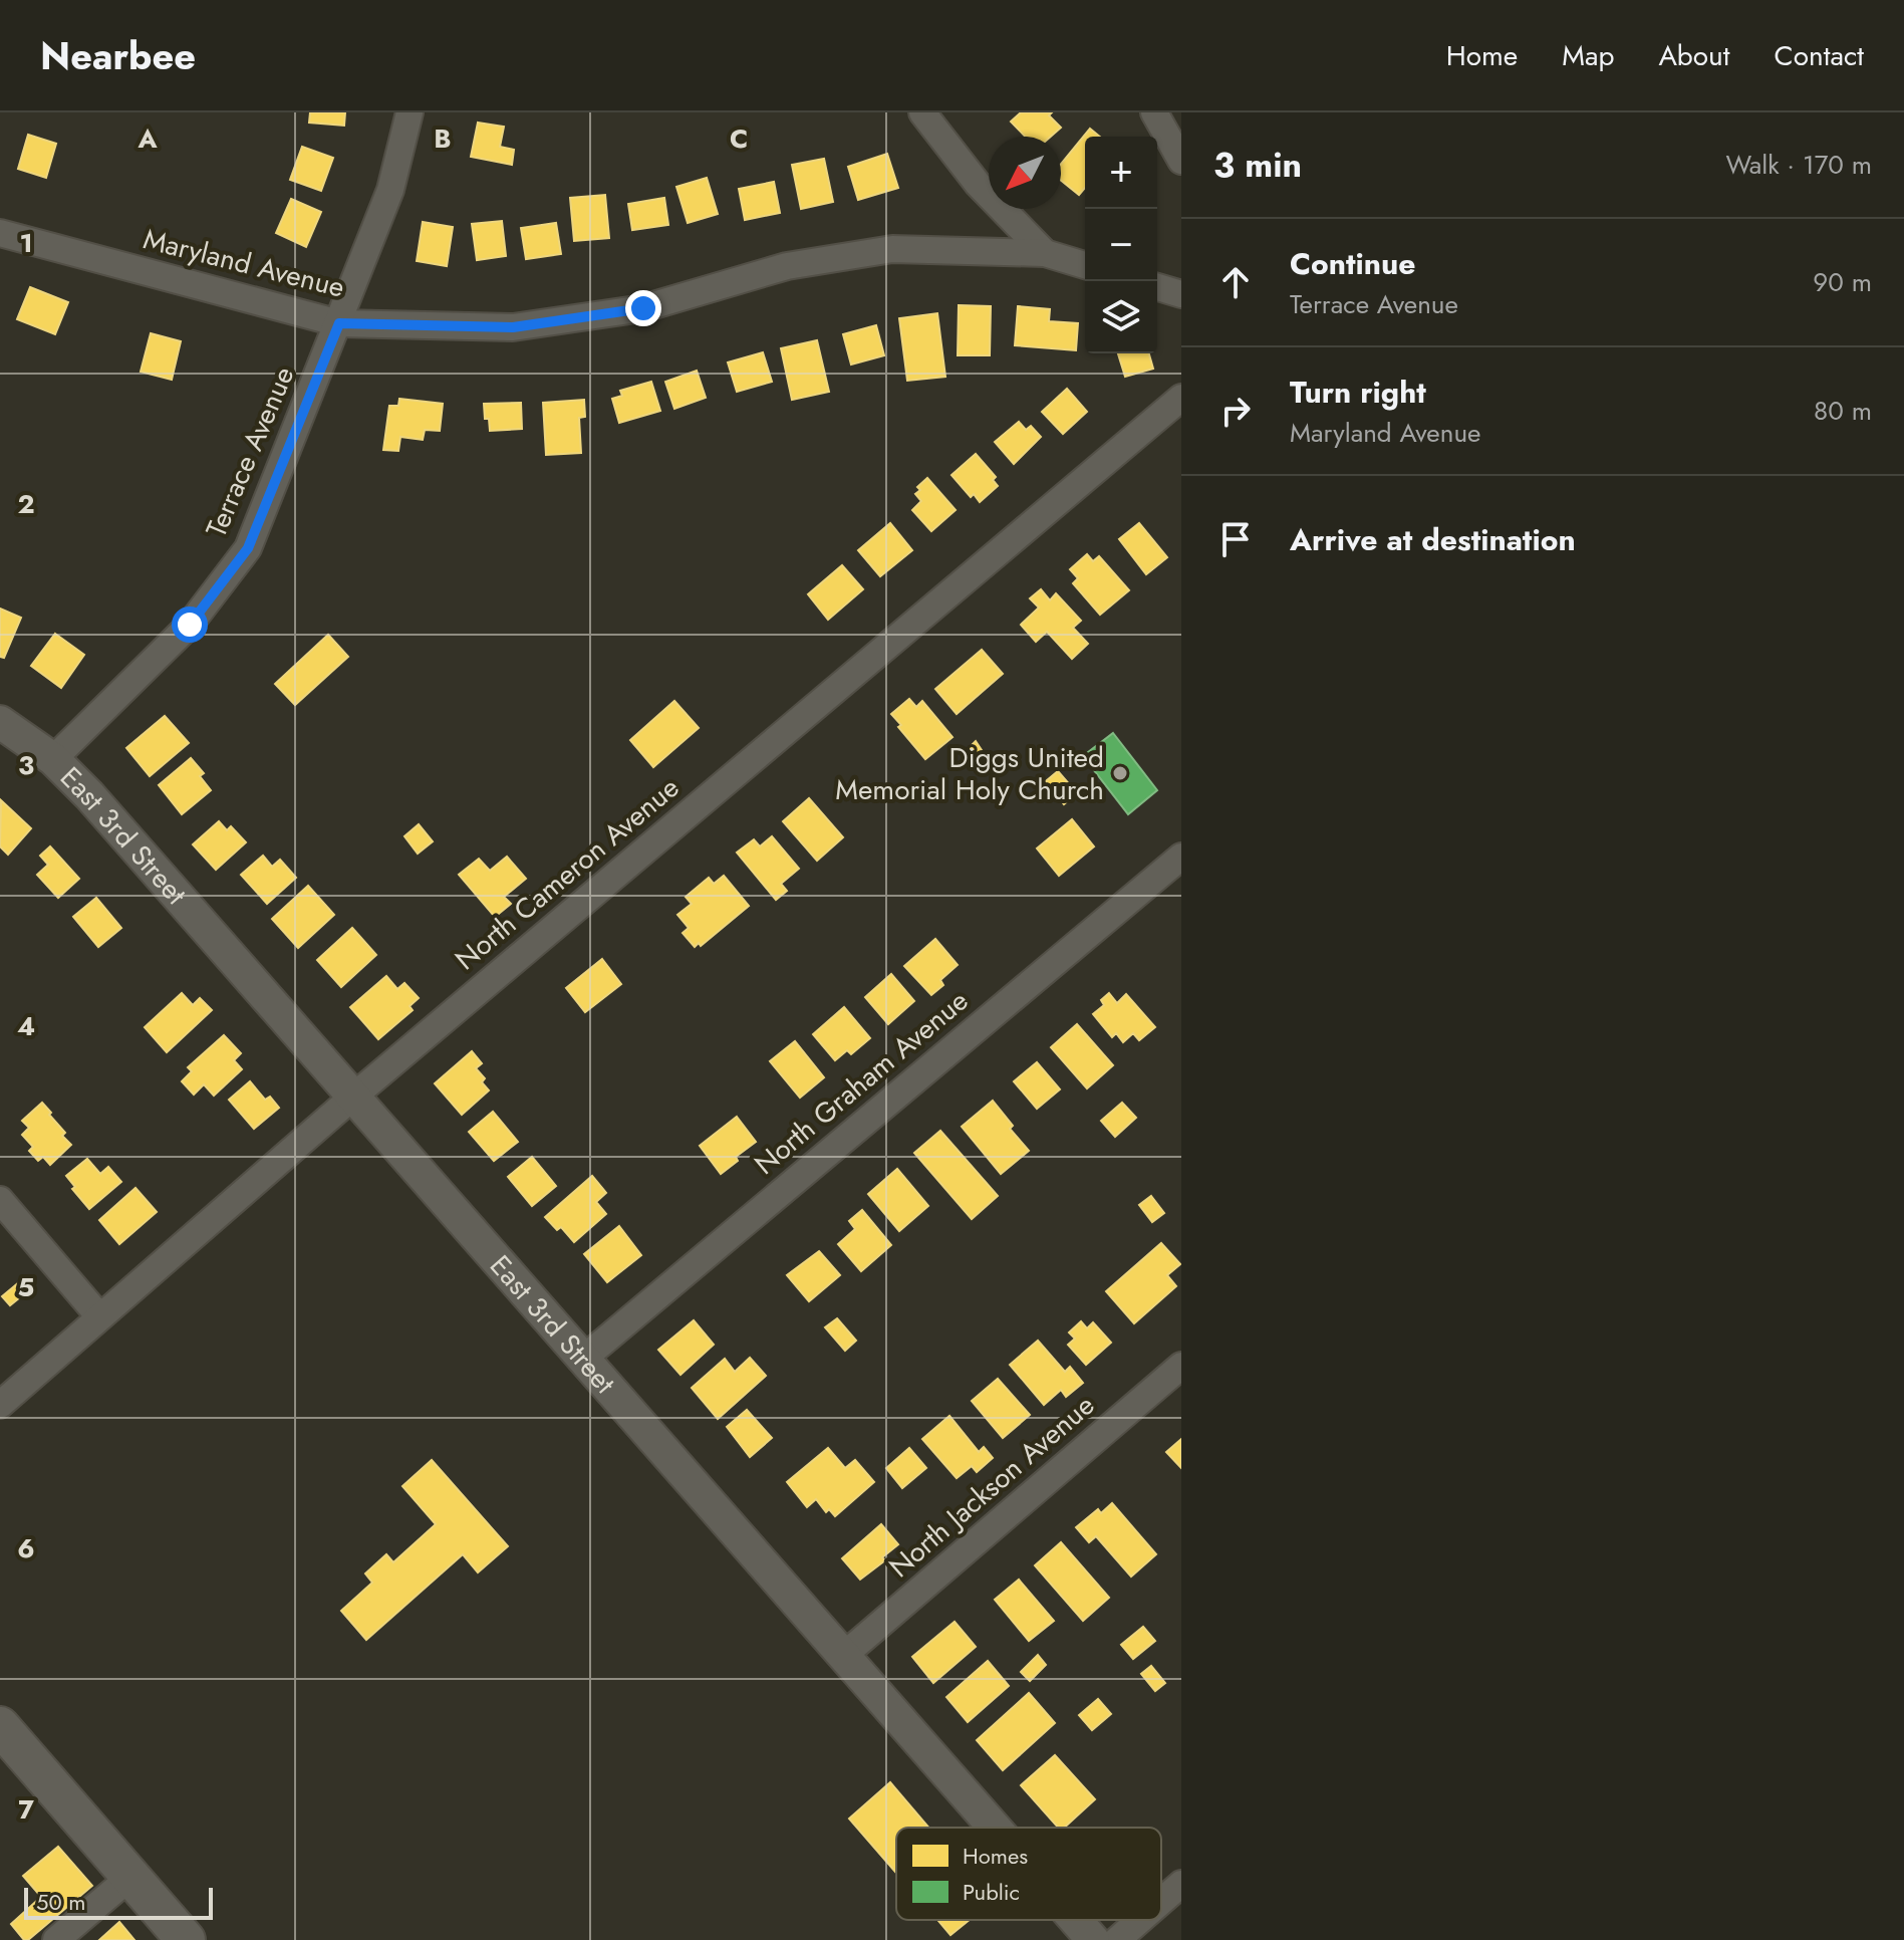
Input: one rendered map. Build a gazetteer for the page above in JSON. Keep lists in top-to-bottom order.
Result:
{
  "streets": {
    "street": [
      "Maryland Avenue",
      "Terrace Avenue",
      "East 3rd Street",
      "North Cameron Avenue",
      "North Graham Avenue",
      "North Jackson Avenue"
    ]
  },
  "crossings": [
    ["Maryland Avenue", "Terrace Avenue"],
    ["Terrace Avenue", "East 3rd Street"],
    ["East 3rd Street", "North Cameron Avenue"],
    ["East 3rd Street", "North Graham Avenue"],
    ["East 3rd Street", "North Jackson Avenue"]
  ],
  "places": ["Diggs United Memorial Holy Church"],
  "legend": ["Homes", "Public"],
  "scale_bar": "50 m",
  "north": "bottom left",
  "page": {
    "header": "Nearbee",
    "nav": [
      "Home",
      "Map",
      "About",
      "Contact"
    ],
    "heading": ["3 min", "Walk · 170 m"],
    "map_buttons": ["+", "−"],
    "list": [
      ["Continue", "Terrace Avenue", "90 m"],
      ["Turn right", "Maryland Avenue", "80 m"],
      "Arrive at destination"
    ],
    "scale": "50 m"
  },
  "grid": {
    "columns": ["A", "B", "C"],
    "rows": [
      "1",
      "2",
      "3",
      "4",
      "5",
      "6",
      "7"
    ]
  }
}
